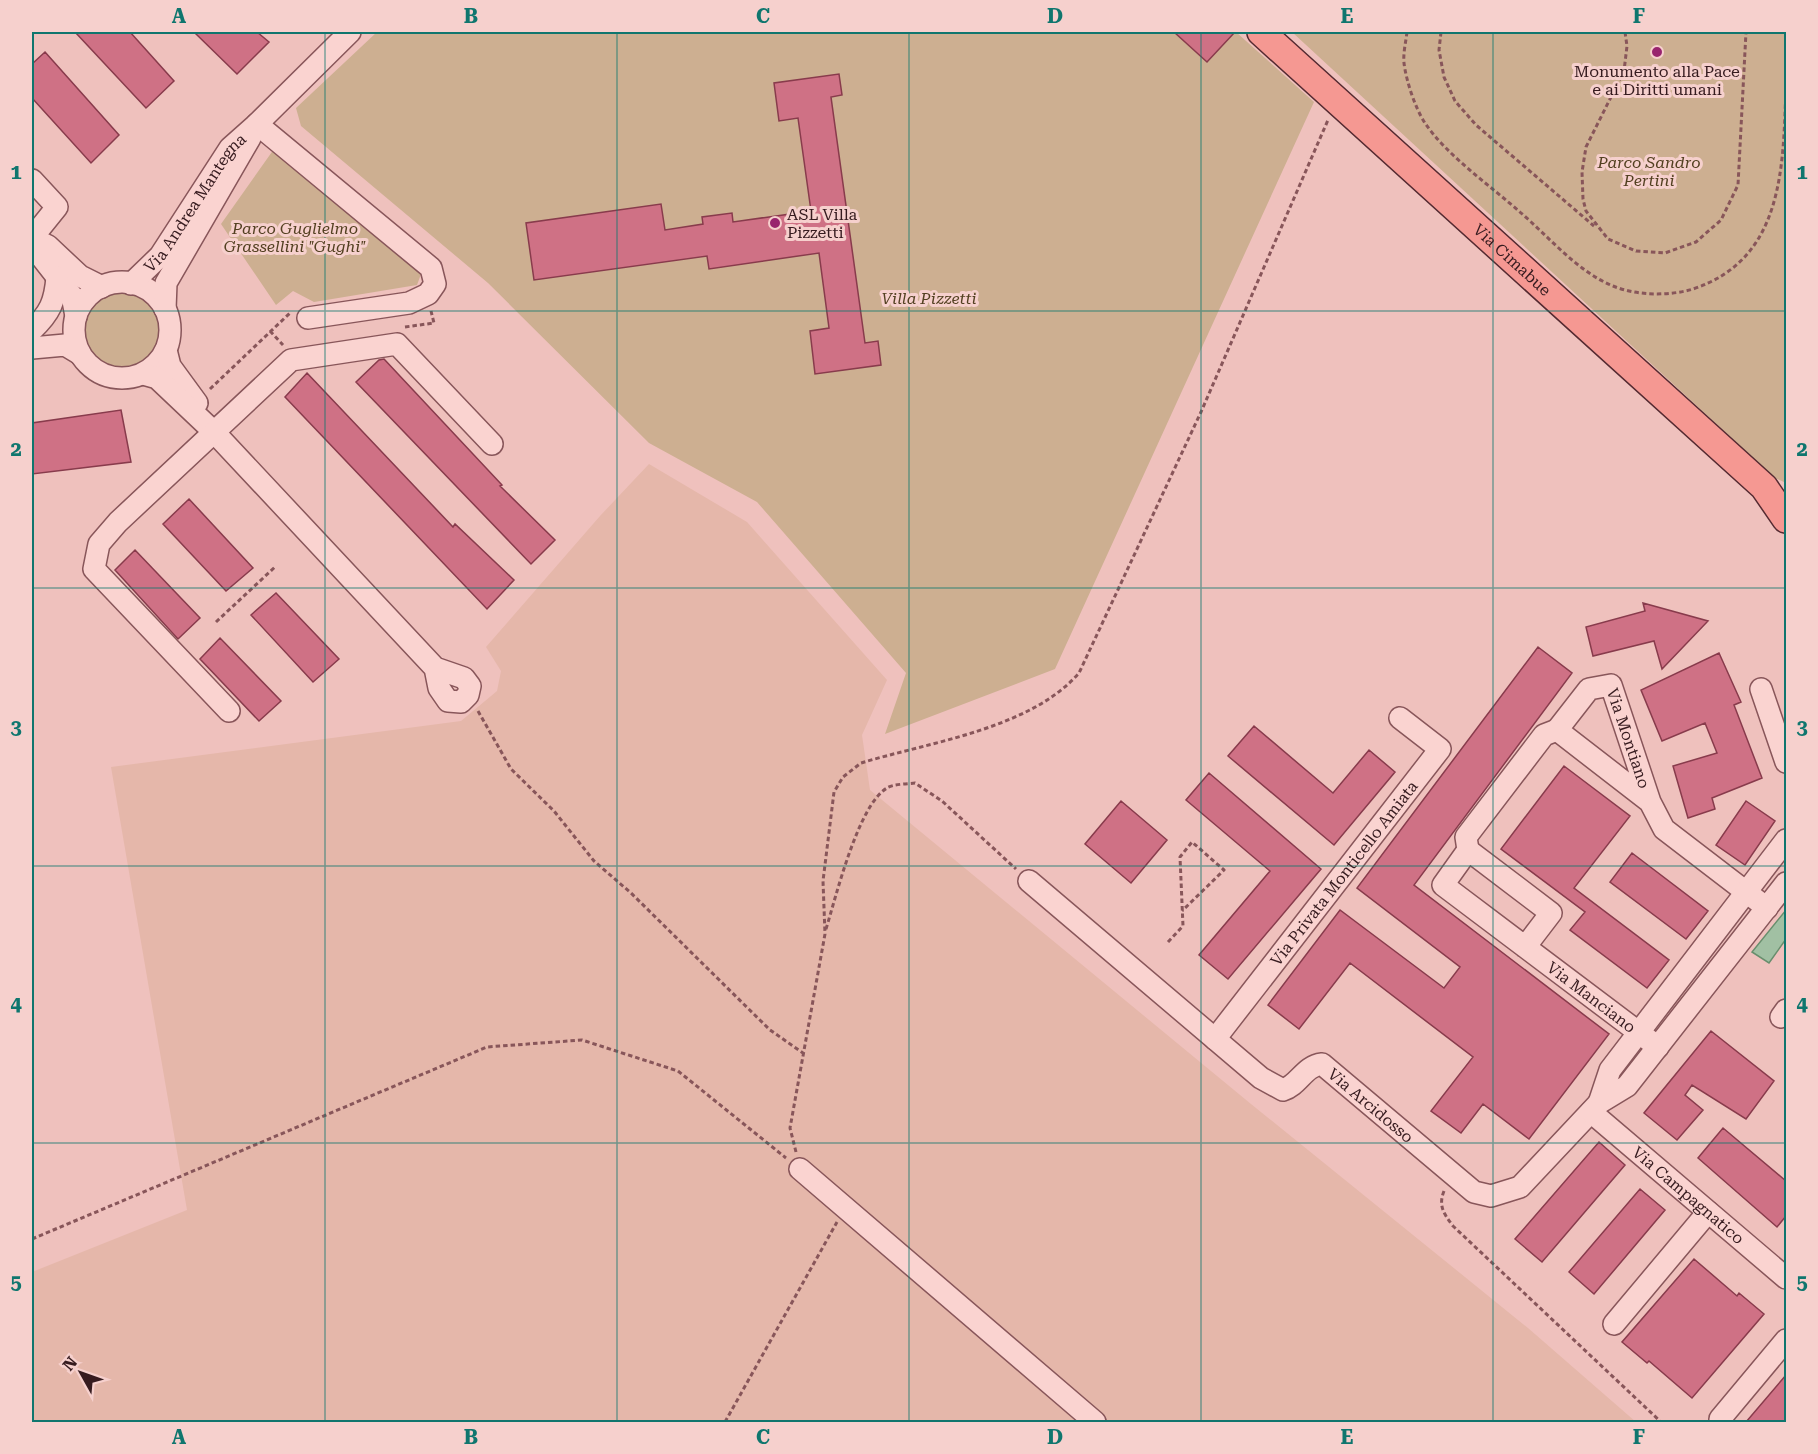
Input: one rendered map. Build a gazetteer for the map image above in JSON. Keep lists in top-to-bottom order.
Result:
{
  "streets": {
    "main road": ["Via Cimabue"],
    "street": [
      "Via Andrea Mantegna",
      "Via Montiano",
      "Via Privata Monticello Amiata",
      "Via Manciano",
      "Via Arcidosso",
      "Via Campagnatico"
    ]
  },
  "crossings": [
    ["Via Montiano", "Via Arcidosso"],
    ["Via Privata Monticello Amiata", "Via Arcidosso"],
    ["Via Manciano", "Via Arcidosso"],
    ["Via Arcidosso", "Via Campagnatico"]
  ],
  "parks": ["Parco Sandro Pertini", "Parco Guglielmo Grassellini \"Gughi\"", "Villa Pizzetti"],
  "places": ["Monumento alla Pace e ai Diritti umani", "ASL Villa Pizzetti"],
  "north": "top left",
  "grid": {
    "columns": [
      "A",
      "B",
      "C",
      "D",
      "E",
      "F"
    ],
    "rows": [
      "1",
      "2",
      "3",
      "4",
      "5"
    ]
  }
}
